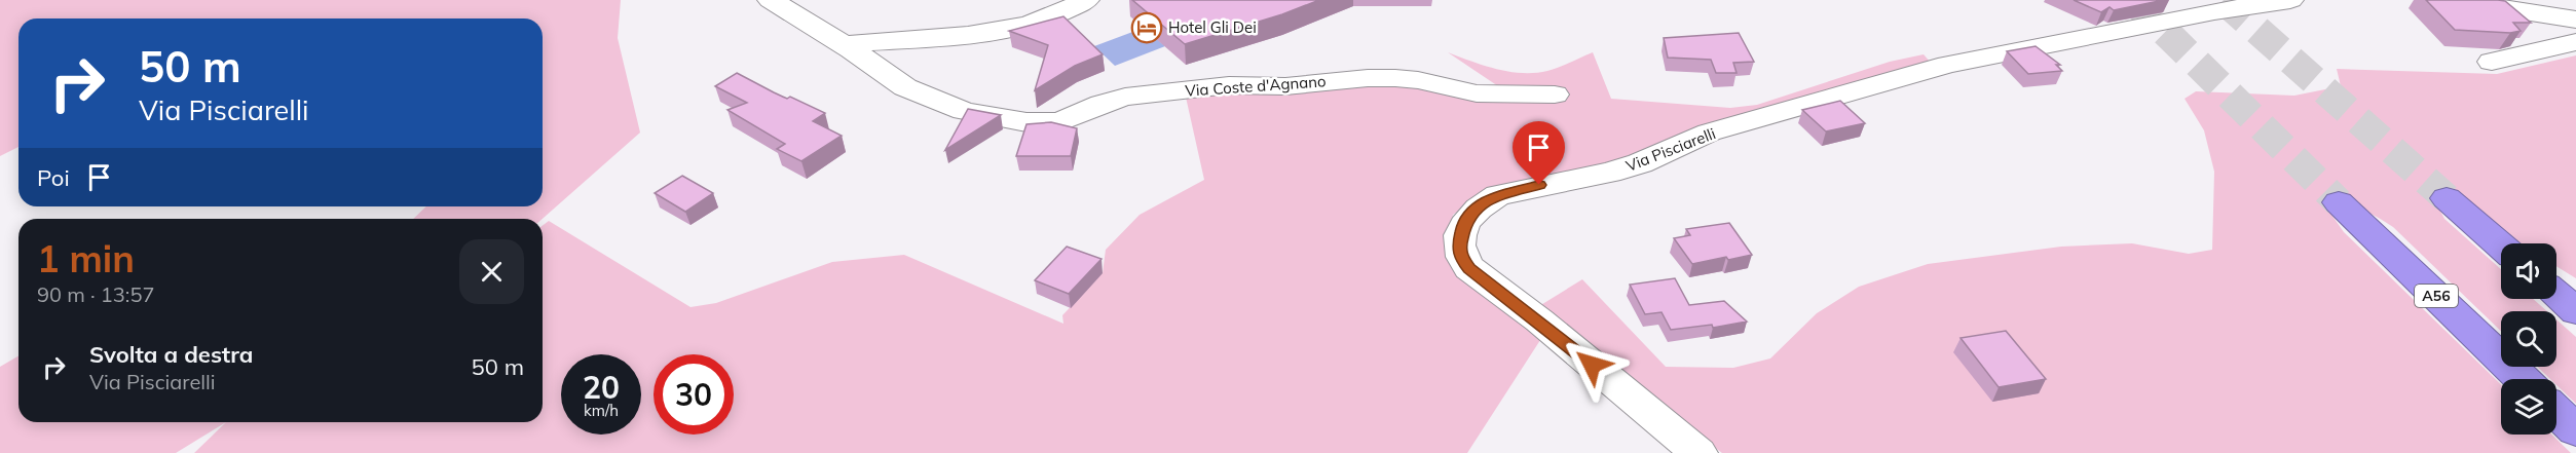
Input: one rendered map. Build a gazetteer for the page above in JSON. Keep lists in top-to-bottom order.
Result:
{
  "streets": {
    "highway": ["A56"],
    "street": ["Via Coste d'Agnano", "Via Pisciarelli"]
  },
  "places": {
    "hotel": ["Hotel Gli Dei"]
  },
  "page": {
    "turn": ["50 m", "Via Pisciarelli"],
    "then": "Poi",
    "heading": ["1 min", "90 m · 13:57"],
    "list": [
      {
        "name": "Svolta a destra",
        "note": "Via Pisciarelli",
        "value": "50 m"
      }
    ],
    "speed": "20 km/h",
    "limit": "30"
  }
}
